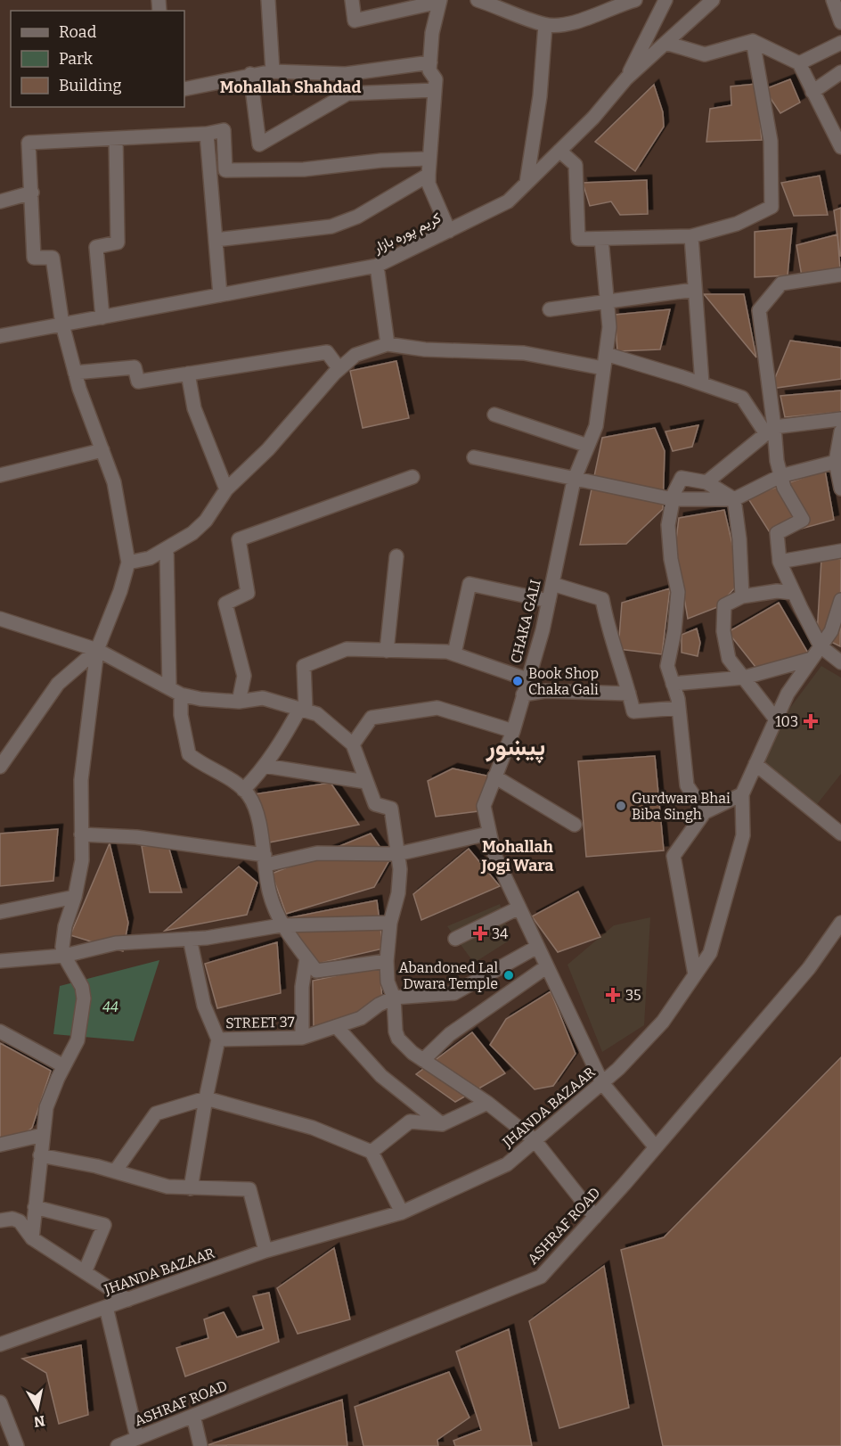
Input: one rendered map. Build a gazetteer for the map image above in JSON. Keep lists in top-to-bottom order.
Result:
{
  "streets": {
    "street": [
      "کریم پورہ بازار",
      "CHAKA GALI",
      "STREET 37",
      "JHANDA BAZAAR",
      "ASHRAF ROAD"
    ]
  },
  "crossings": [
    ["CHAKA GALI", "STREET 37"],
    ["CHAKA GALI", "JHANDA BAZAAR"],
    ["CHAKA GALI", "ASHRAF ROAD"]
  ],
  "districts": ["Mohallah Shahdad", "پيښور", "Mohallah Jogi Wara"],
  "parks": ["44"],
  "places": {
    "other": ["Book Shop Chaka Gali", "Gurdwara Bhai Biba Singh", "Abandoned Lal Dwara Temple"],
    "health": ["103", "34", "35"]
  },
  "legend": ["Road", "Park", "Building"],
  "north": "bottom"
}
